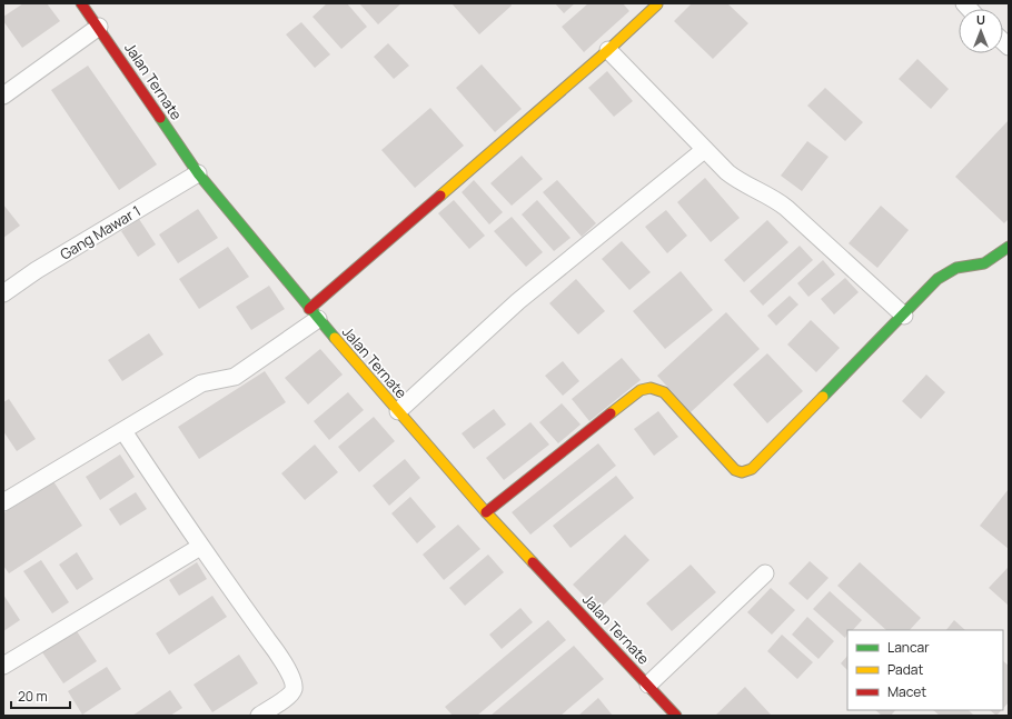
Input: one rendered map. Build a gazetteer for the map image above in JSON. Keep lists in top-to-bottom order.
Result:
{
  "streets": {
    "street": ["Jalan Ternate", "Gang Mawar 1"]
  },
  "crossings": [
    ["Jalan Ternate", "Gang Mawar 1"]
  ],
  "legend": ["Lancar", "Padat", "Macet"],
  "scale_bar": "20 m",
  "north": "top"
}
